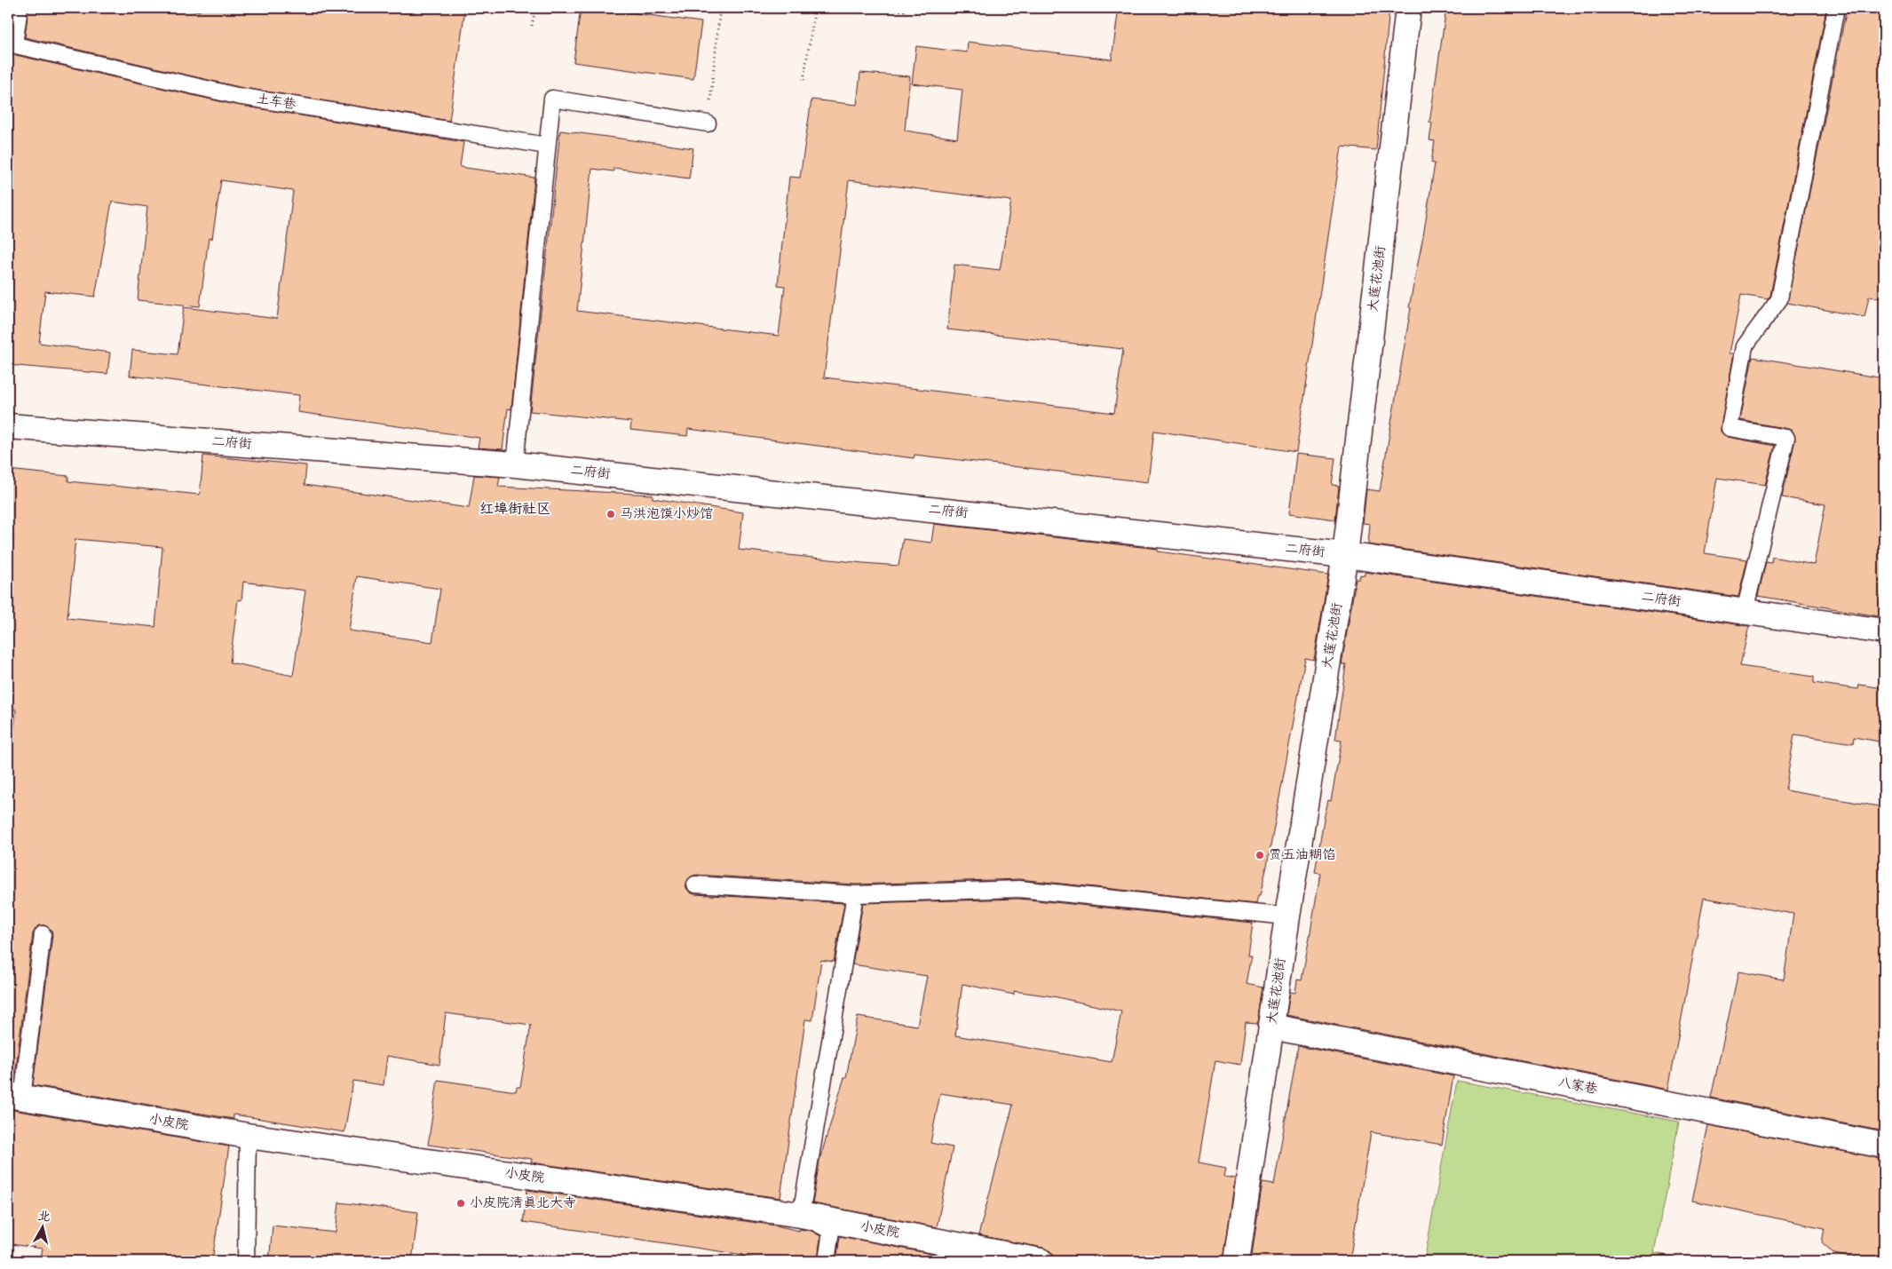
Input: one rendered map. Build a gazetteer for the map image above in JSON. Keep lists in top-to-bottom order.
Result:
{
  "streets": {
    "street": [
      "大莲花池街",
      "二府街",
      "八家巷",
      "小皮院"
    ],
    "lane": ["土车巷"]
  },
  "crossings": [
    ["大莲花池街", "二府街"],
    ["大莲花池街", "八家巷"]
  ],
  "districts": ["红埠街社区"],
  "places": ["马洪泡馍小炒馆", "贾五油糊馅", "小皮院清真北大寺"],
  "north": "top"
}
